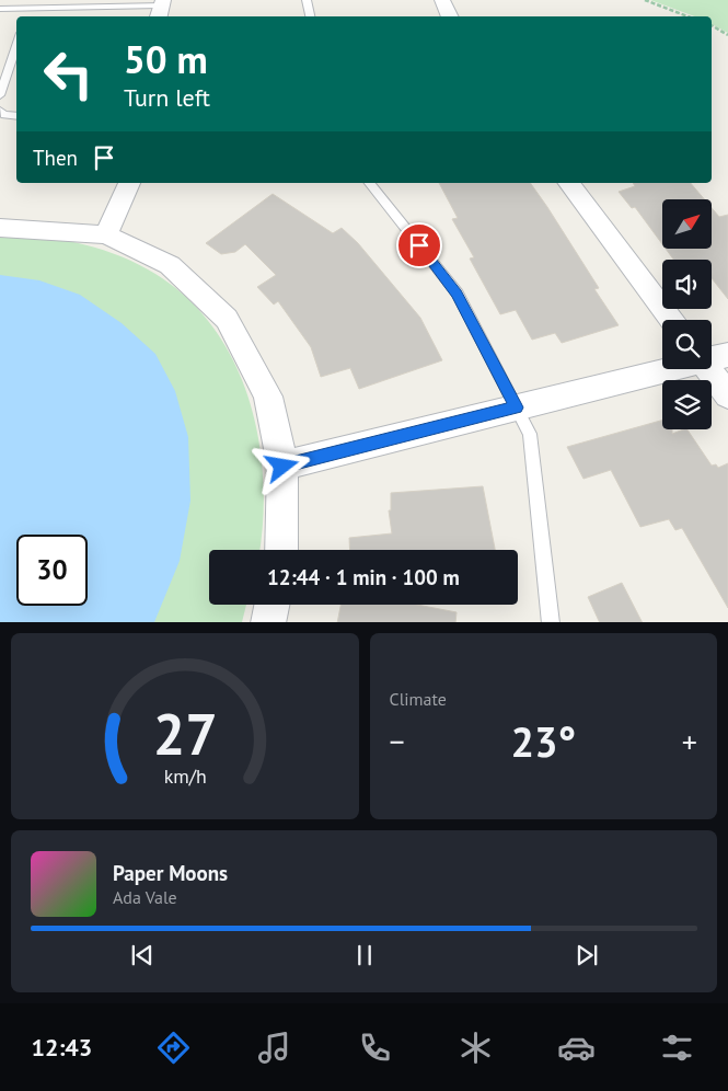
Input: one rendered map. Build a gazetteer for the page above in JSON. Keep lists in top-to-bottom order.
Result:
{
  "north": "top right",
  "page": {
    "turn": ["50 m", "Turn left"],
    "then": "Then",
    "limit": "30",
    "trip": "12:44 · 1 min · 100 m",
    "tile": "Climate",
    "heat": ["−", "23°", "+"],
    "song": ["Paper Moons", "Ada Vale"],
    "tabs": "12:43",
    "gauge": ["27", "km/h"]
  }
}
